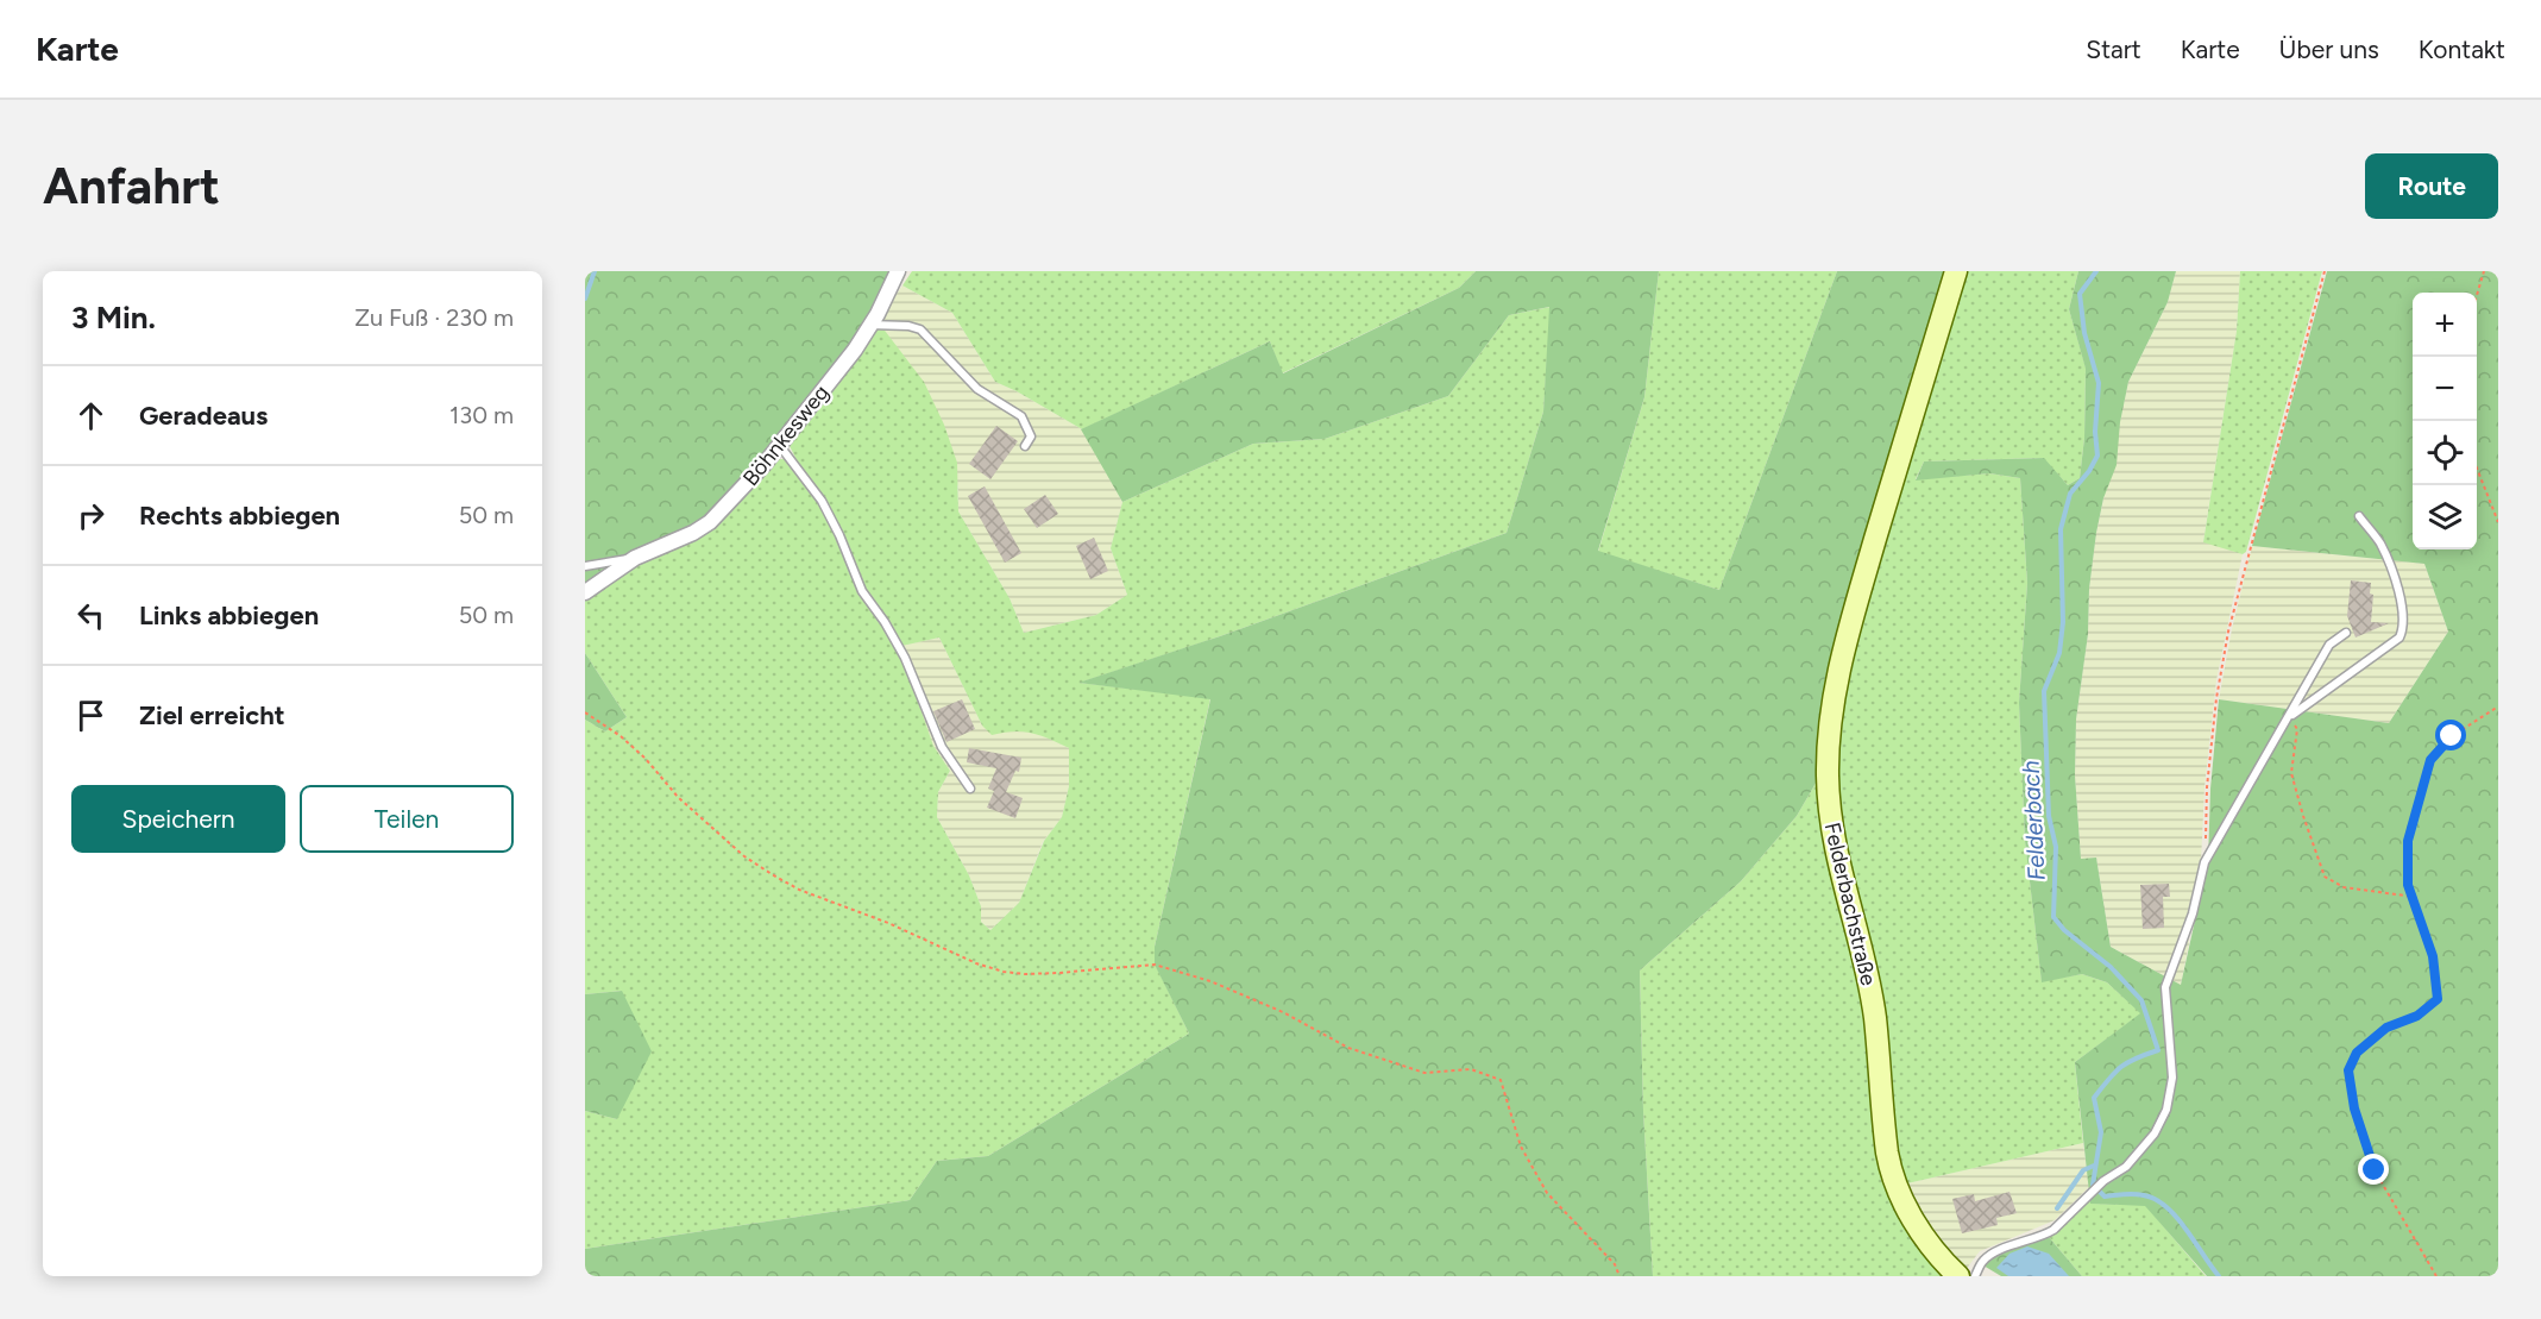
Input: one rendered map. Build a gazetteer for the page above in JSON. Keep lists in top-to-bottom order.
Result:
{
  "streets": {
    "street": ["Böhnkesweg", "Felderbachstraße"]
  },
  "water": ["Felderbach"],
  "page": {
    "header": "Karte",
    "nav": [
      "Start",
      "Karte",
      "Über uns",
      "Kontakt"
    ],
    "buttons": [
      "Route",
      ["Speichern", "Teilen"]
    ],
    "title": "Anfahrt",
    "heading": ["3 Min.", "Zu Fuß · 230 m"],
    "map_buttons": ["+", "−"],
    "list": [
      ["Geradeaus", "130 m"],
      ["Rechts abbiegen", "50 m"],
      ["Links abbiegen", "50 m"],
      "Ziel erreicht"
    ]
  }
}
